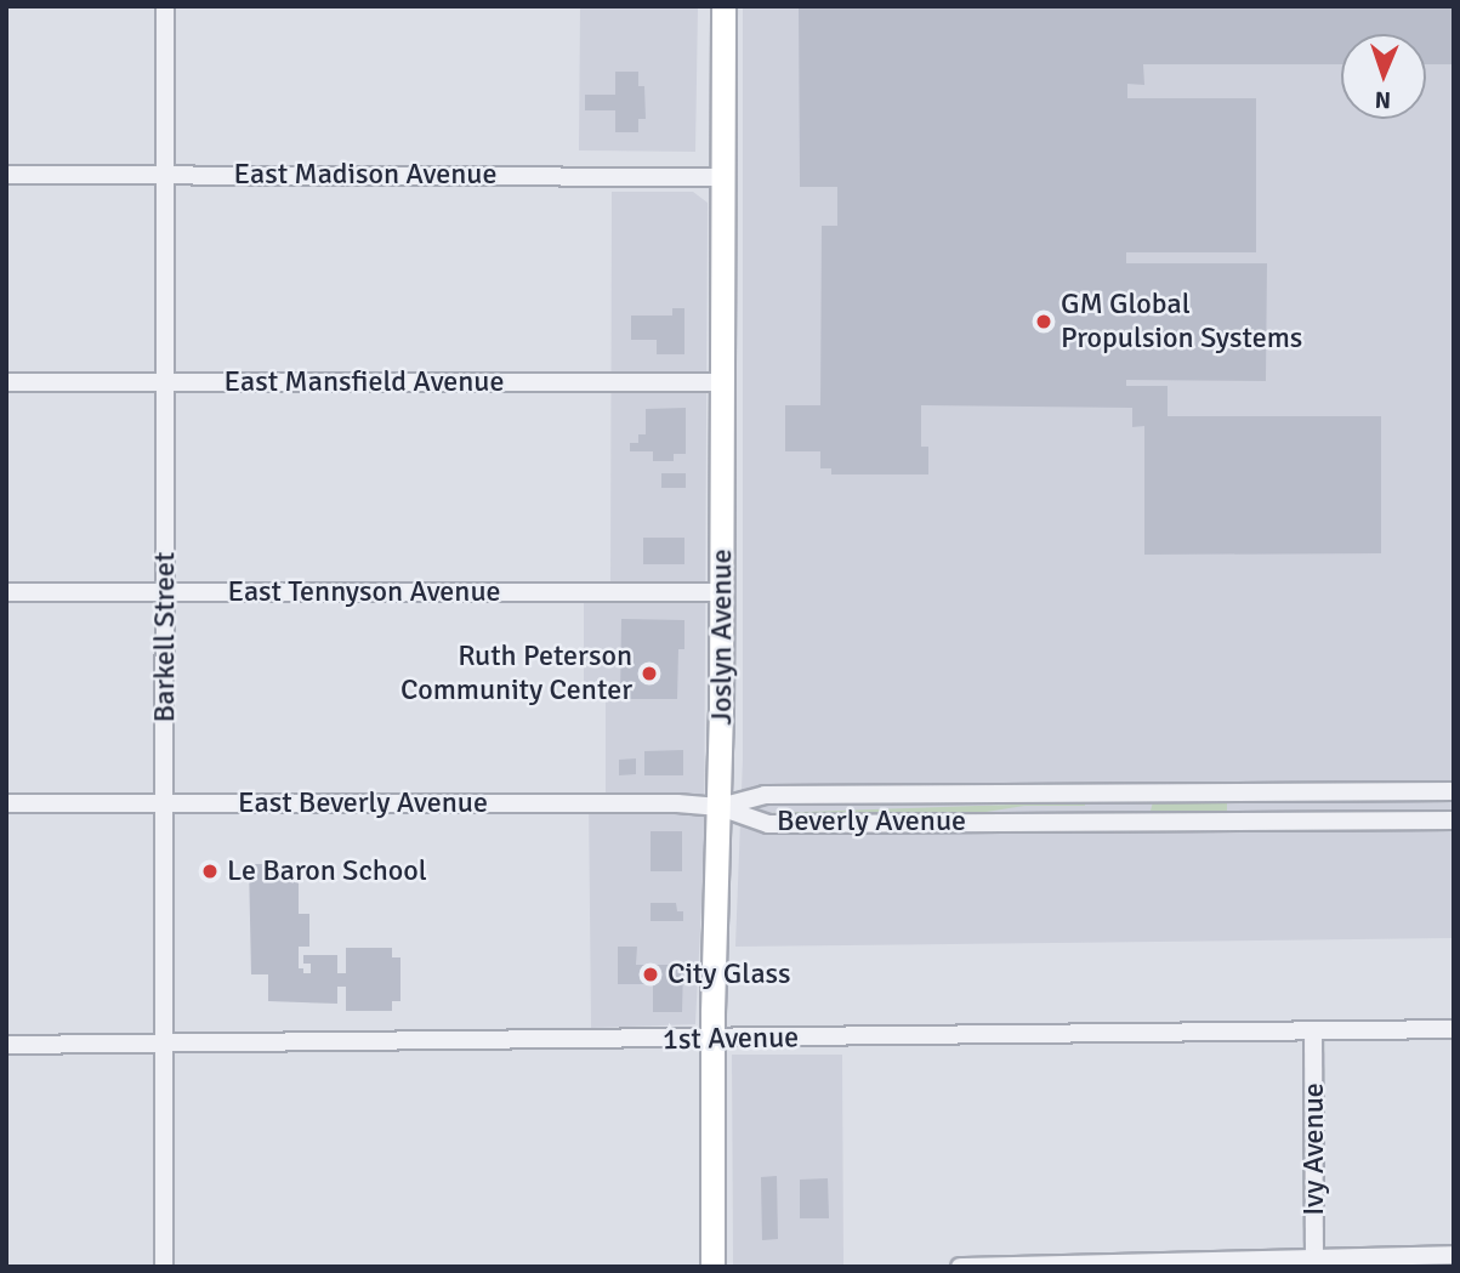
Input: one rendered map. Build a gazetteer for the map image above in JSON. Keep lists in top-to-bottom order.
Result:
{
  "streets": {
    "main road": ["Joslyn Avenue"],
    "street": [
      "East Madison Avenue",
      "East Mansfield Avenue",
      "East Tennyson Avenue",
      "Barkell Street",
      "East Beverly Avenue",
      "Beverly Avenue",
      "1st Avenue",
      "Ivy Avenue"
    ]
  },
  "crossings": [
    ["East Madison Avenue", "Barkell Street"],
    ["East Madison Avenue", "Joslyn Avenue"],
    ["East Mansfield Avenue", "Barkell Street"],
    ["East Mansfield Avenue", "Joslyn Avenue"],
    ["East Tennyson Avenue", "Barkell Street"],
    ["East Tennyson Avenue", "Joslyn Avenue"],
    ["Barkell Street", "East Beverly Avenue"],
    ["Barkell Street", "1st Avenue"],
    ["Joslyn Avenue", "East Beverly Avenue"],
    ["Joslyn Avenue", "Beverly Avenue"],
    ["Joslyn Avenue", "1st Avenue"],
    ["East Beverly Avenue", "Beverly Avenue"],
    ["1st Avenue", "Ivy Avenue"]
  ],
  "places": [
    "GM Global Propulsion Systems",
    "Ruth Peterson Community Center",
    "Le Baron School",
    "City Glass"
  ],
  "north": "bottom"
}
